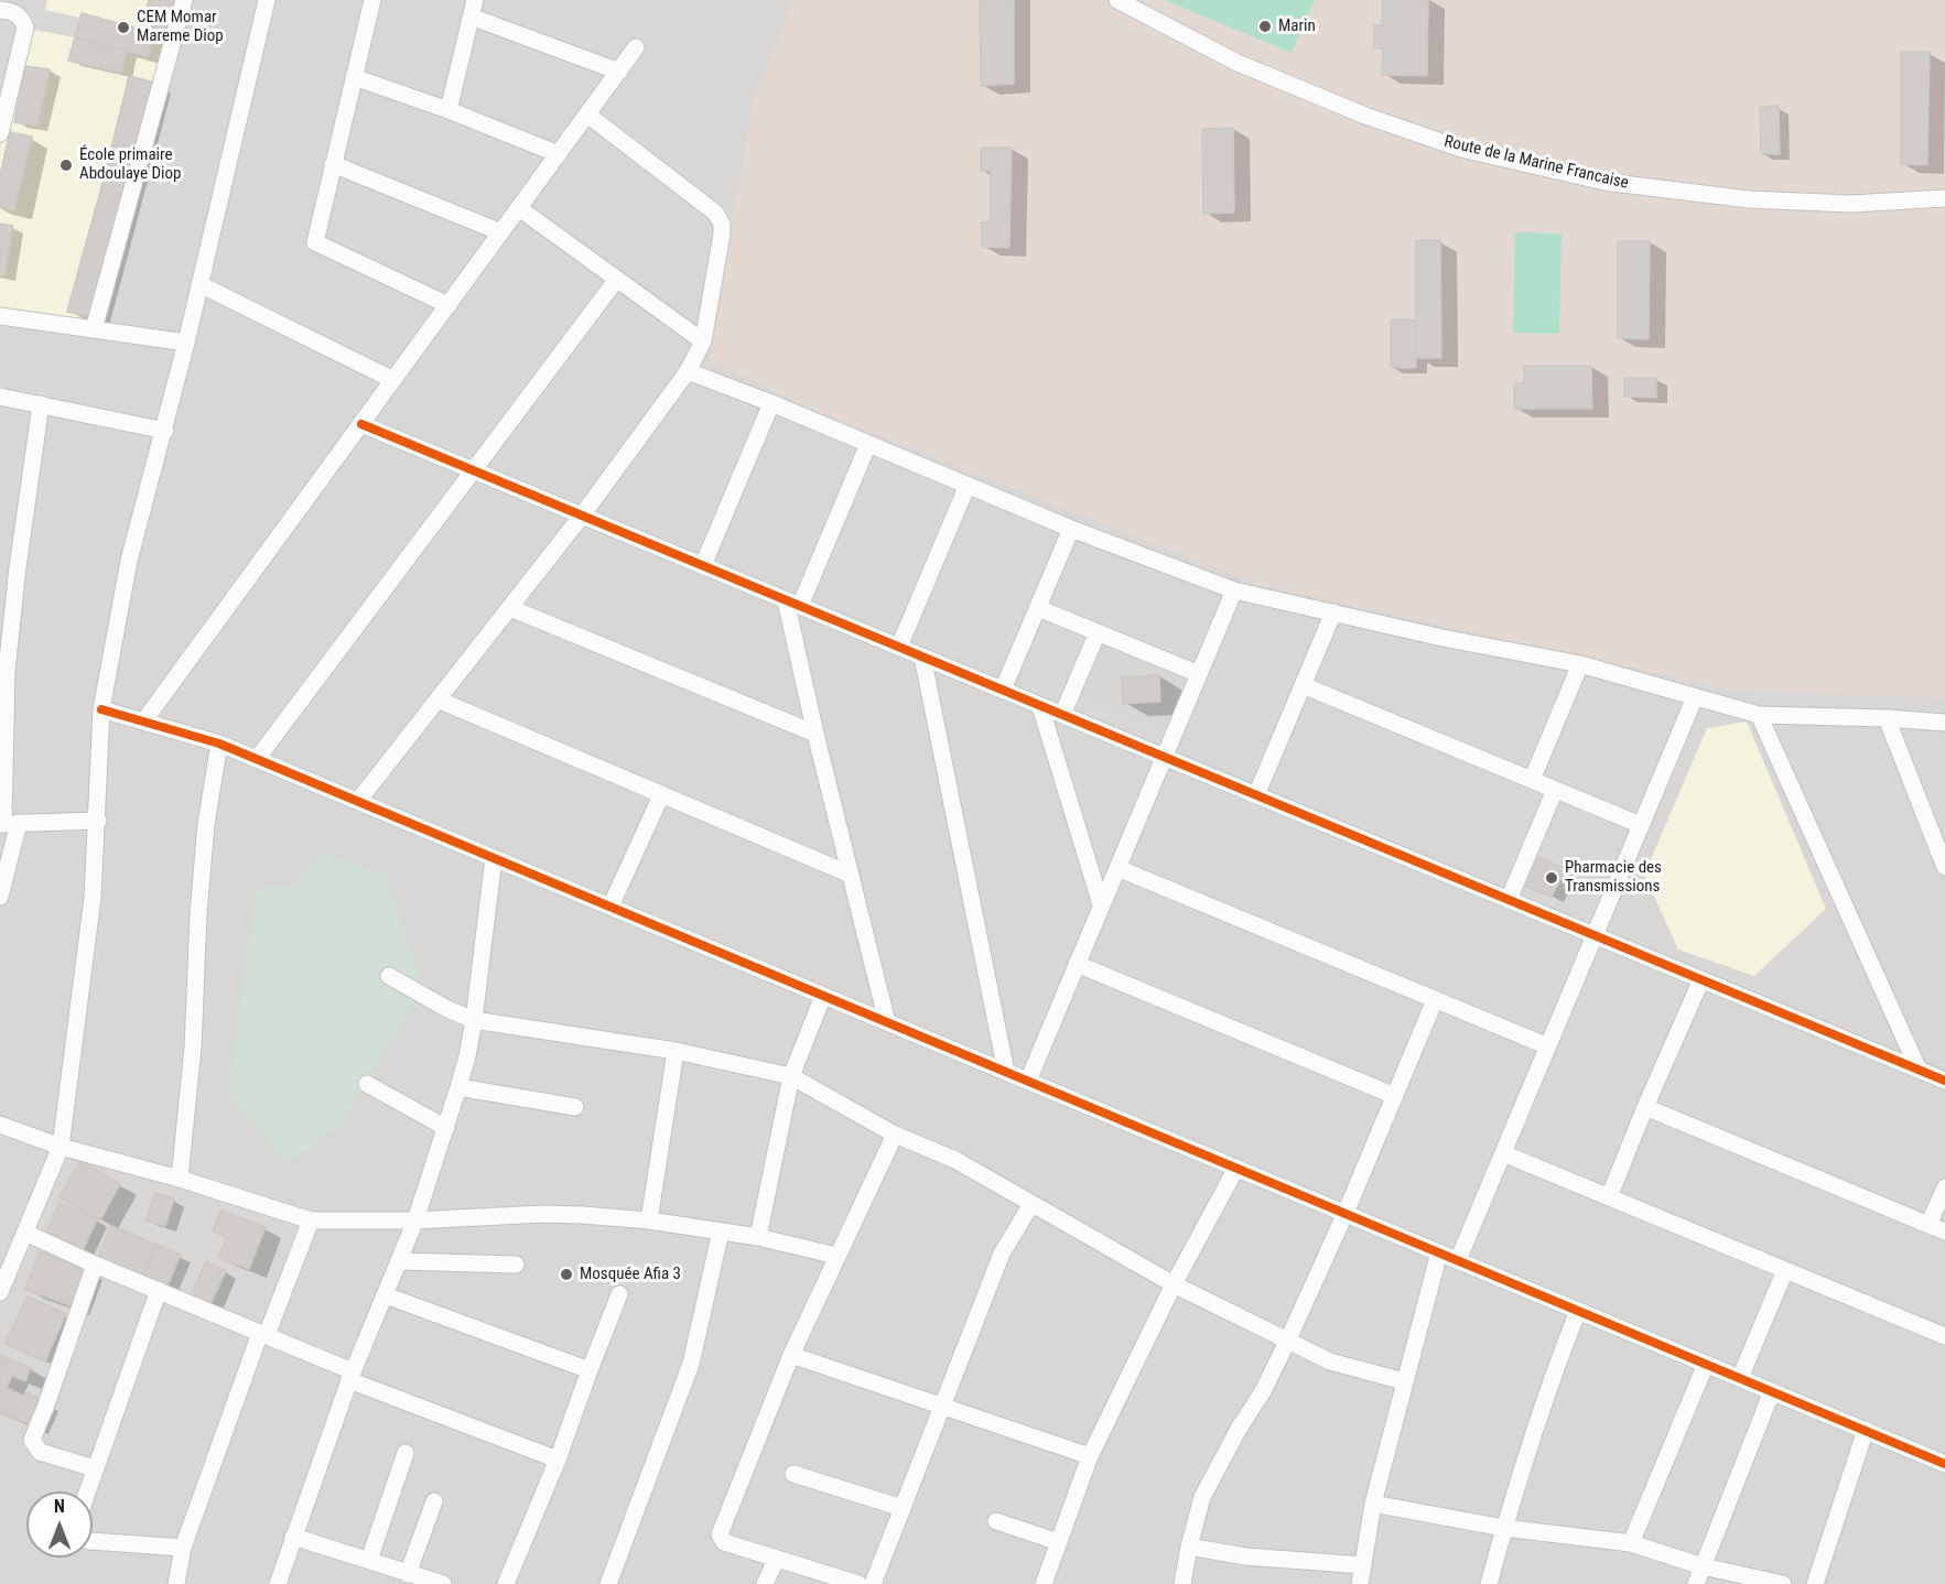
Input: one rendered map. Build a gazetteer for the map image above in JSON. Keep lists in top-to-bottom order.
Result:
{
  "streets": {
    "street": ["Route de la Marine Francaise"]
  },
  "places": [
    "Marin",
    "CEM Momar Mareme Diop",
    "École primaire Abdoulaye Diop",
    "Pharmacie des Transmissions",
    "Mosquée Afia 3"
  ],
  "north": "top"
}
